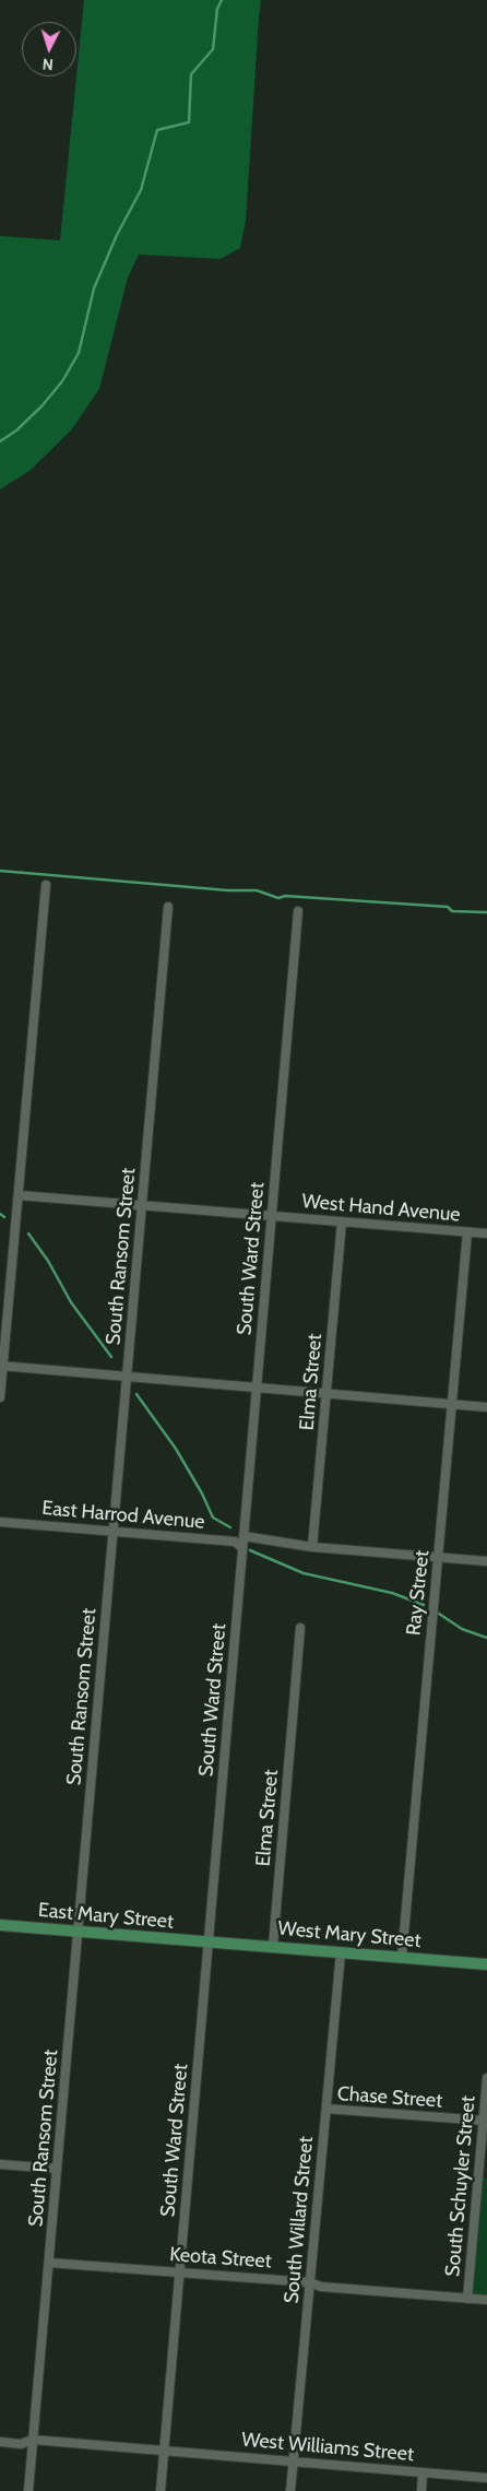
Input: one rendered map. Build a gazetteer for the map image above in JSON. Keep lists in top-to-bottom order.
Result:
{
  "streets": {
    "main road": ["East Mary Street", "West Mary Street"],
    "street": [
      "West Hand Avenue",
      "South Ransom Street",
      "South Ward Street",
      "Elma Street",
      "East Harrod Avenue",
      "Ray Street",
      "Chase Street",
      "South Schuyler Street",
      "South Willard Street",
      "Keota Street",
      "West Williams Street"
    ]
  },
  "crossings": [
    ["West Hand Avenue", "South Ransom Street"],
    ["West Hand Avenue", "South Ward Street"],
    ["West Hand Avenue", "Elma Street"],
    ["West Hand Avenue", "Ray Street"],
    ["South Ransom Street", "East Harrod Avenue"],
    ["South Ransom Street", "East Mary Street"],
    ["South Ransom Street", "Keota Street"],
    ["South Ransom Street", "West Williams Street"],
    ["South Ward Street", "East Harrod Avenue"],
    ["South Ward Street", "East Mary Street"],
    ["South Ward Street", "West Mary Street"],
    ["South Ward Street", "Keota Street"],
    ["South Ward Street", "West Williams Street"],
    ["Elma Street", "West Mary Street"],
    ["Ray Street", "West Mary Street"],
    ["East Mary Street", "West Mary Street"],
    ["West Mary Street", "South Willard Street"],
    ["Chase Street", "South Schuyler Street"],
    ["Chase Street", "South Willard Street"],
    ["South Schuyler Street", "Keota Street"],
    ["South Willard Street", "Keota Street"],
    ["South Willard Street", "West Williams Street"]
  ],
  "north": "bottom"
}
